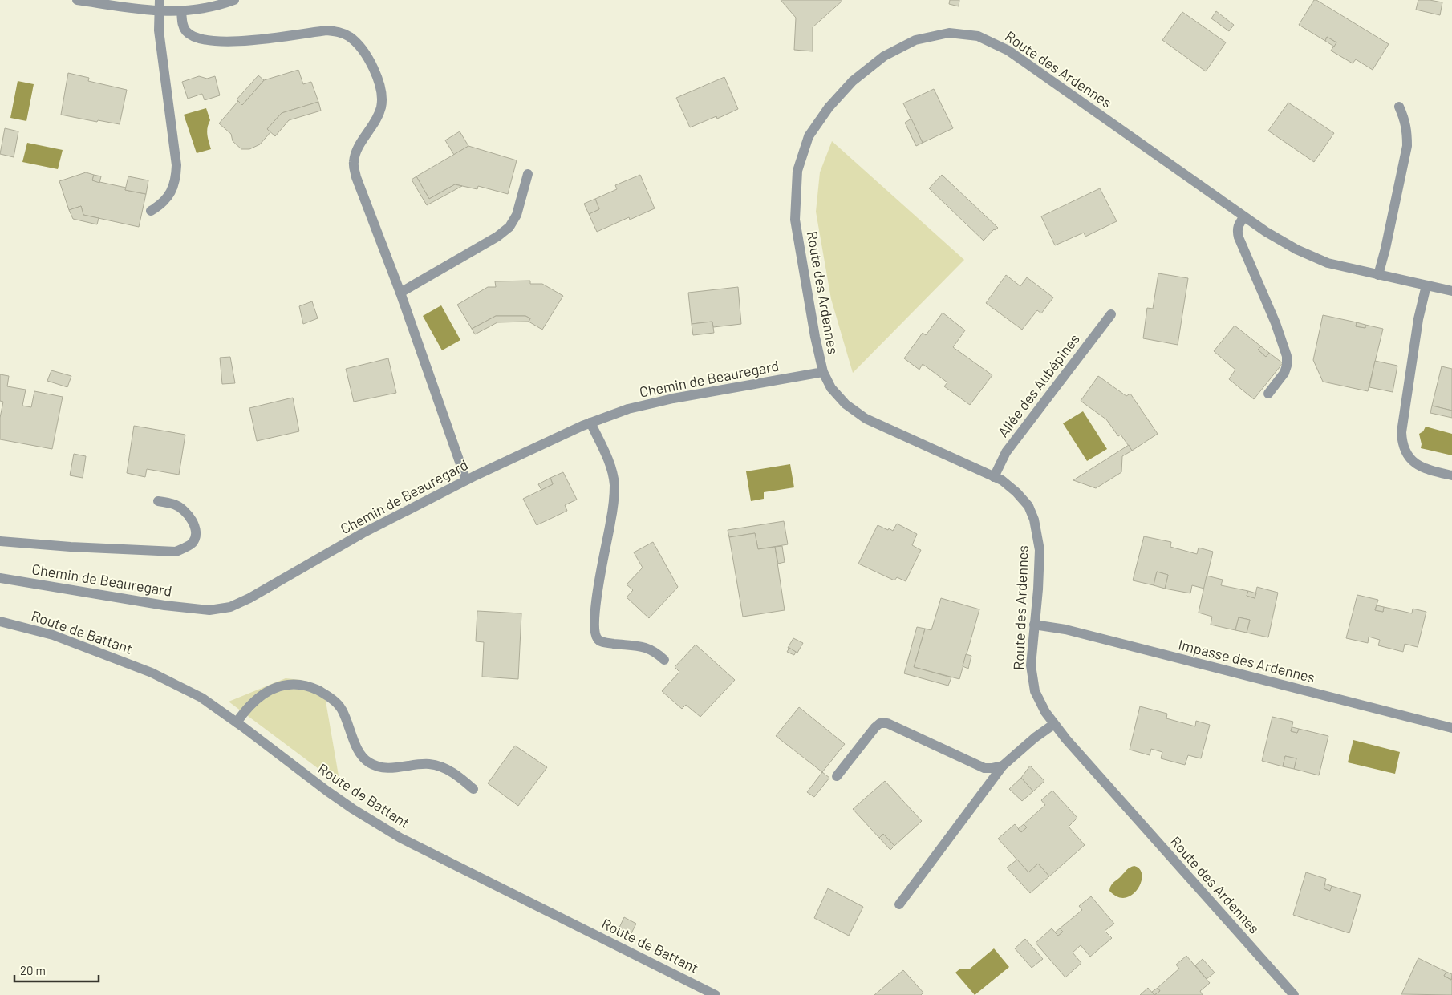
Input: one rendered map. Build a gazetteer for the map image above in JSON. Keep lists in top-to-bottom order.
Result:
{
  "streets": {
    "street": [
      "Route des Ardennes",
      "Chemin de Beauregard",
      "Allée des Aubépines",
      "Route de Battant",
      "Impasse des Ardennes"
    ]
  },
  "crossings": [
    ["Route des Ardennes", "Chemin de Beauregard"],
    ["Route des Ardennes", "Allée des Aubépines"],
    ["Route des Ardennes", "Impasse des Ardennes"]
  ],
  "scale_bar": "20 m"
}
